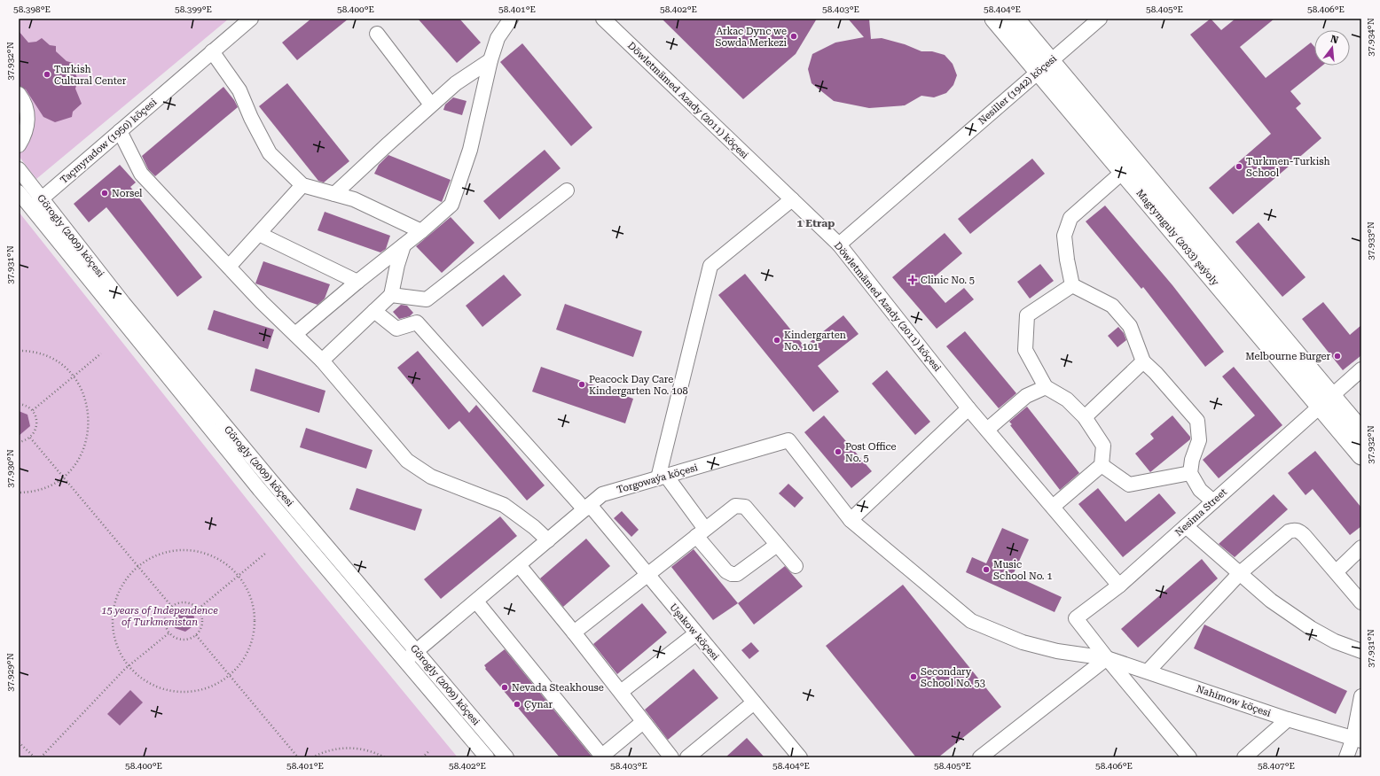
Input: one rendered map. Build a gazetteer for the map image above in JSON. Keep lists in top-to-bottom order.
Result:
{
  "streets": {
    "main road": ["Magtymguly (2033) şaýoly"],
    "street": [
      "Nesiller (1942) köçesi",
      "Döwletmämed Azady (2011) köçesi",
      "Taçmyradow (1950) köçesi",
      "Görogly (2009) köçesi",
      "Torgowaýa köçesi",
      "Nesima Street",
      "Uşakow köçesi",
      "Nahimow köçesi"
    ]
  },
  "crossings": [
    ["Nesiller (1942) köçesi", "Döwletmämed Azady (2011) köçesi"],
    ["Nesiller (1942) köçesi", "Magtymguly (2033) şaýoly"],
    ["Döwletmämed Azady (2011) köçesi", "Nesima Street"],
    ["Taçmyradow (1950) köçesi", "Görogly (2009) köçesi"],
    ["Görogly (2009) köçesi", "Torgowaýa köçesi"],
    ["Magtymguly (2033) şaýoly", "Nesima Street"],
    ["Torgowaýa köçesi", "Uşakow köçesi"],
    ["Torgowaýa köçesi", "Nahimow köçesi"],
    ["Nesima Street", "Nahimow köçesi"]
  ],
  "districts": ["1 Etrap"],
  "parks": ["15 years of Independence of Turkmenistan"],
  "places": {
    "other": [
      "Arkac Dync we Sowda Merkezi",
      "Turkish Cultural Center",
      "Turkmen-Turkish School",
      "Norsel",
      "Kindergarten No. 101",
      "Melbourne Burger",
      "Peacock Day Care Kindergarten No. 108",
      "Post Office No. 5",
      "Music School No. 1",
      "Secondary School No. 53",
      "Nevada Steakhouse",
      "Çynar"
    ],
    "health": ["Clinic No. 5"]
  },
  "north": "top",
  "coordinates": [
    "58.398°E",
    "58.399°E",
    "58.400°E",
    "58.401°E",
    "58.402°E",
    "58.403°E",
    "58.404°E",
    "58.405°E",
    "58.406°E",
    "37.934°N",
    "37.932°N",
    "37.933°N",
    "37.931°N",
    "37.930°N",
    "37.929°N",
    "58.407°E"
  ]
}
